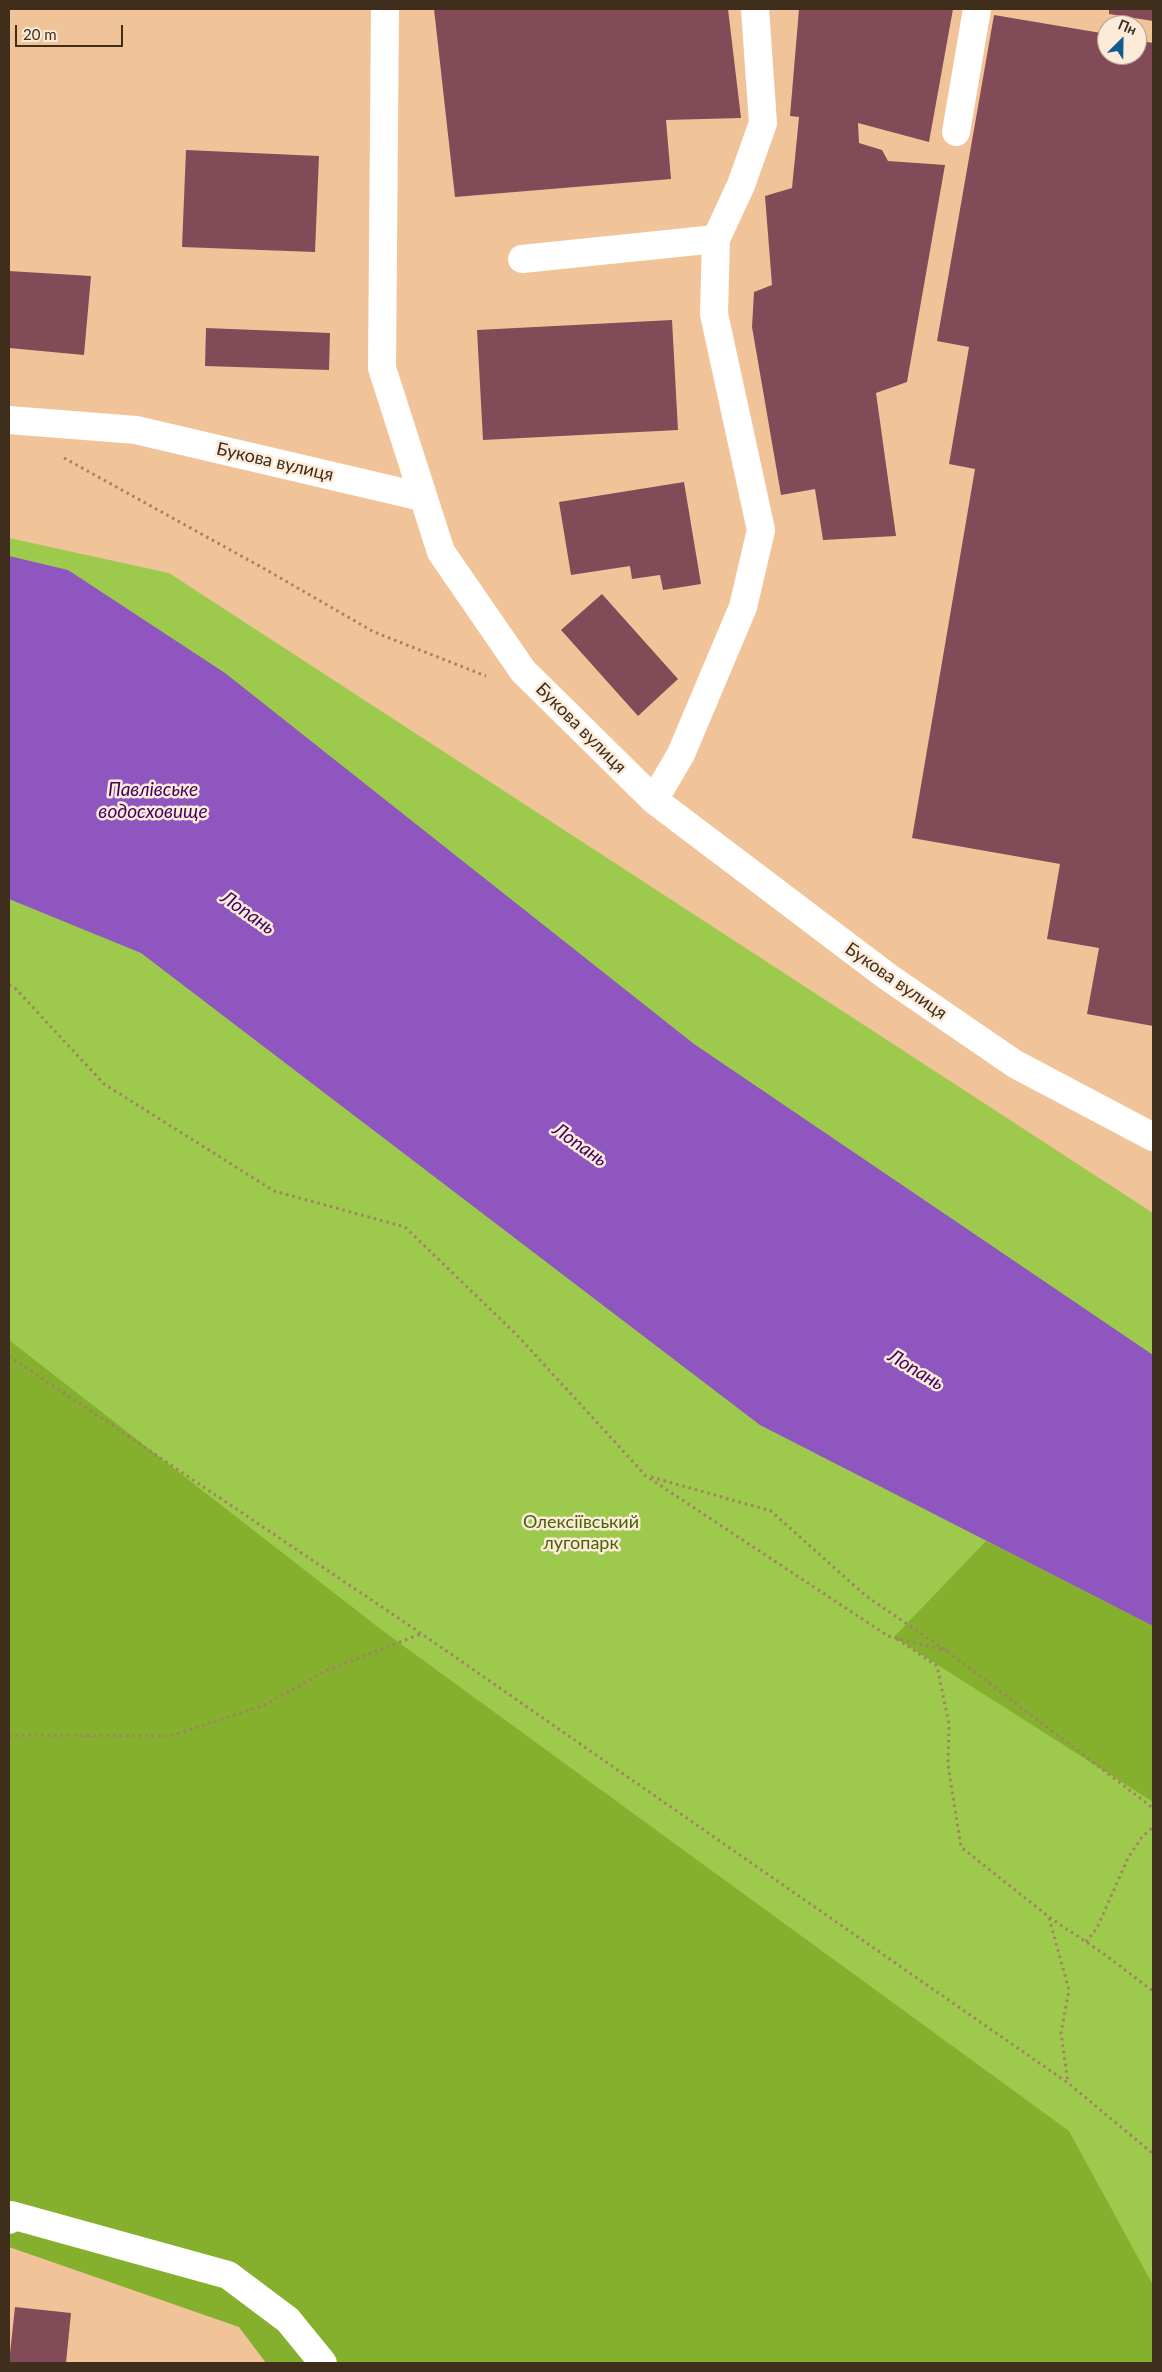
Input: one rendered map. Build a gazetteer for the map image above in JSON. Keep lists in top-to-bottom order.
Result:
{
  "streets": {
    "street": ["Букова вулиця"]
  },
  "water": ["Павлівське водосховище", "Лопань"],
  "parks": ["Олексіївський лугопарк"],
  "scale_bar": "20 m",
  "north": "top right"
}
